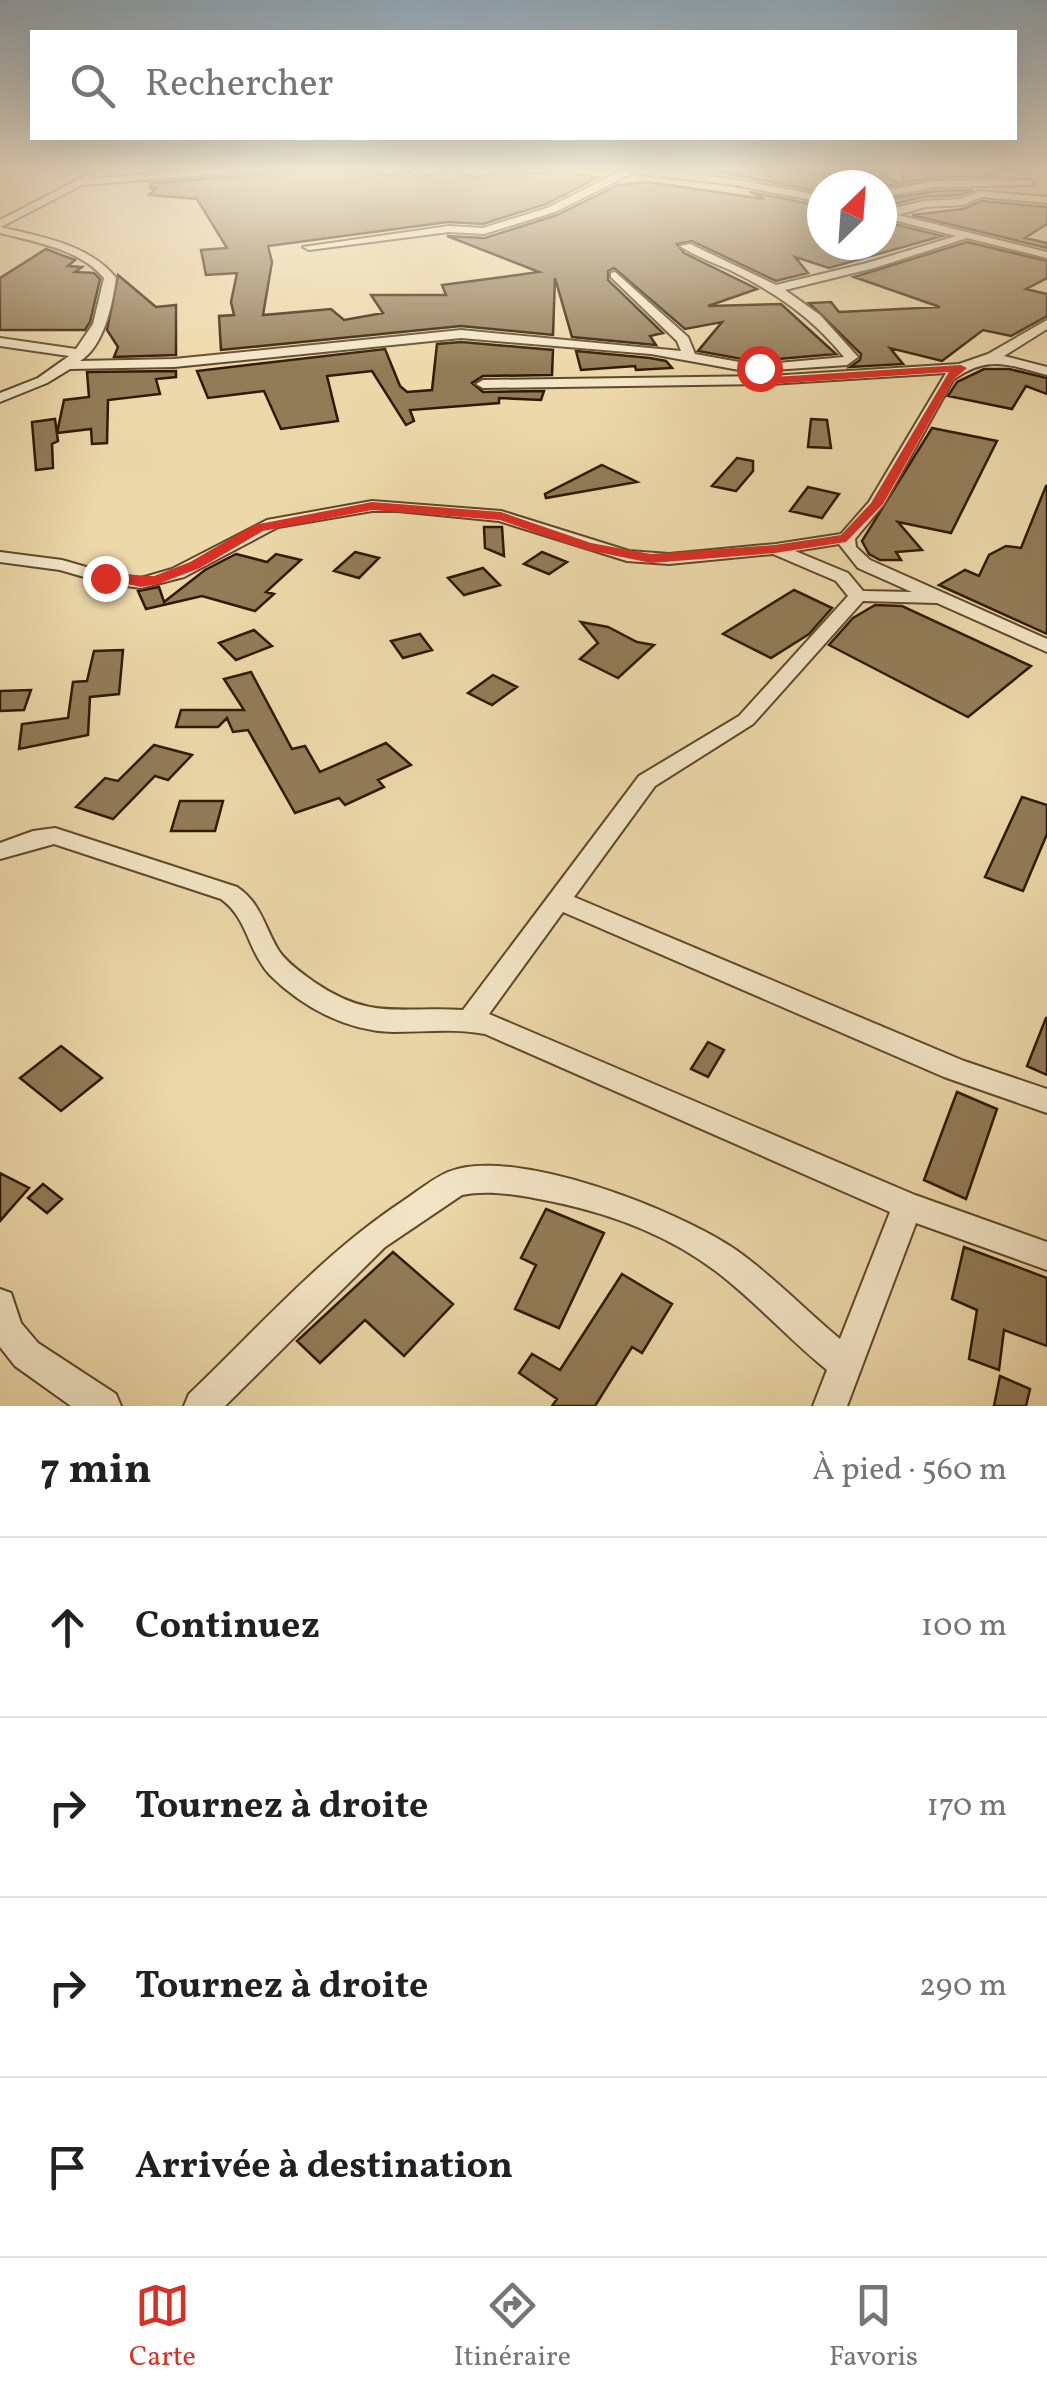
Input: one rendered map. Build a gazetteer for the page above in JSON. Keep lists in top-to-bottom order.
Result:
{
  "north": "top right",
  "page": {
    "search": "Rechercher",
    "heading": ["7 min", "À pied · 560 m"],
    "list": [
      ["Continuez", "100 m"],
      ["Tournez à droite", "170 m"],
      ["Tournez à droite", "290 m"],
      "Arrivée à destination"
    ],
    "nav": ["Carte", "Itinéraire", "Favoris"]
  }
}
